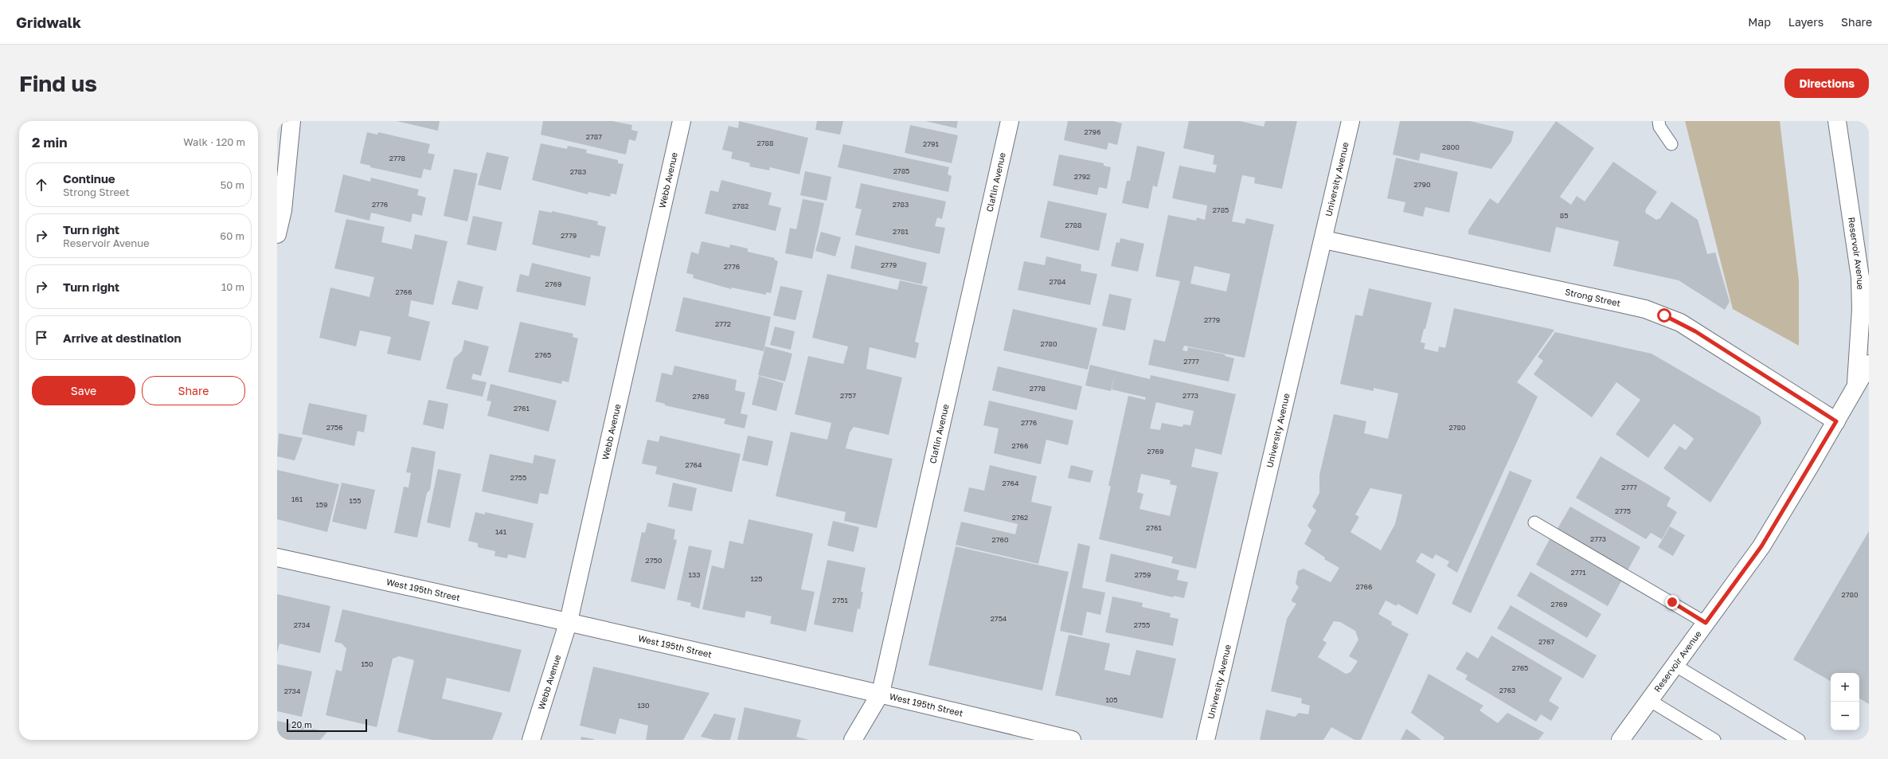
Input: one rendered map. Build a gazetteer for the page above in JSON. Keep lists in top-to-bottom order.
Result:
{
  "streets": {
    "street": [
      "University Avenue",
      "Webb Avenue",
      "Claflin Avenue",
      "Reservoir Avenue",
      "Strong Street",
      "West 195th Street"
    ]
  },
  "crossings": [
    ["University Avenue", "Strong Street"],
    ["Webb Avenue", "West 195th Street"],
    ["Claflin Avenue", "West 195th Street"],
    ["Reservoir Avenue", "Strong Street"]
  ],
  "house_numbers": [
    "2796",
    "2787",
    "2788",
    "2791",
    "2800",
    "2778",
    "2785",
    "2783",
    "2792",
    "2790",
    "2776",
    "2783",
    "2782",
    "2785",
    "85",
    "2788",
    "2781",
    "2779",
    "2779",
    "2776",
    "2784",
    "2769",
    "2766",
    "2779",
    "2772",
    "2780",
    "2765",
    "2777",
    "2778",
    "2757",
    "2773",
    "2768",
    "2761",
    "2776",
    "2756",
    "2780",
    "2766",
    "2769",
    "2764",
    "2755",
    "2764",
    "2777",
    "161",
    "155",
    "159",
    "2775",
    "2762",
    "2761",
    "141",
    "2773",
    "2760",
    "2750",
    "2771",
    "133",
    "2759",
    "125",
    "2766",
    "2780",
    "2751",
    "2769",
    "2754",
    "2734",
    "2755",
    "2767",
    "150",
    "2765",
    "2763",
    "2734",
    "105",
    "130"
  ],
  "scale_bar": "20 m",
  "page": {
    "header": "Gridwalk",
    "nav": ["Map", "Layers", "Share"],
    "buttons": [
      "Directions",
      ["Save", "Share"]
    ],
    "title": "Find us",
    "heading": ["2 min", "Walk · 120 m"],
    "list": [
      ["Continue", "Strong Street", "50 m"],
      ["Turn right", "Reservoir Avenue", "60 m"],
      ["Turn right", "10 m"],
      "Arrive at destination"
    ],
    "map_buttons": ["+", "−"],
    "scale": "20 m"
  }
}
